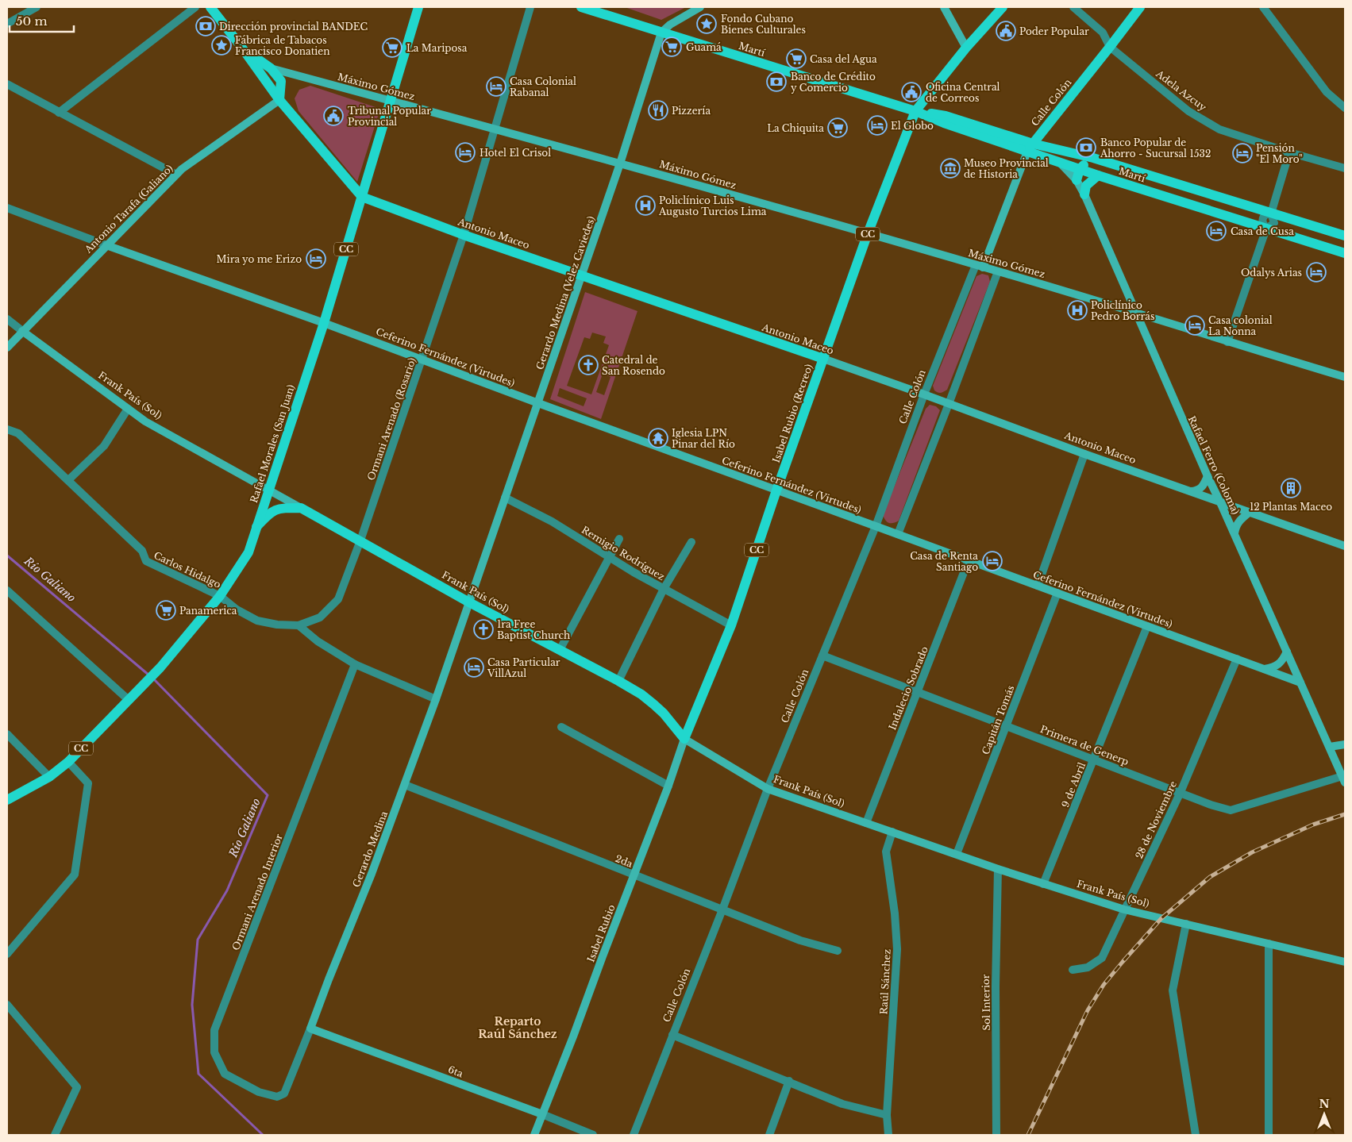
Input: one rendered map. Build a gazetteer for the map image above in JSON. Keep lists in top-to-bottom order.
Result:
{
  "streets": {
    "main road": [
      "Martí",
      "Calle Colón",
      "Antonio Maceo",
      "CC",
      "Frank País (Sol)",
      "Isabel Rubio (Recreo)",
      "Rafael Morales (San Juan)"
    ],
    "street": [
      "Máximo Gómez",
      "Adela Azcuy",
      "Antonio Tarafa (Galiano)",
      "Gerardo Medina (Velez Caviedes)",
      "Ceferino Fernández (Virtudes)",
      "Ormani Arenado (Rosario)",
      "Rafael Ferro (Coloma)",
      "Remigio Rodríguez",
      "Carlos Hidalgo",
      "Indalecio Sobrado",
      "Capitán Tomás",
      "Primera de Generp",
      "9 de Abril",
      "28 de Noviembre",
      "Gerardo Medina",
      "2da",
      "Ormani Arenado Interior",
      "Isabel Rubio",
      "Raúl Sánchez",
      "Sol Interior",
      "6ta"
    ]
  },
  "crossings": [
    ["Martí", "Calle Colón"],
    ["Martí", "Gerardo Medina (Velez Caviedes)"],
    ["Martí", "Isabel Rubio (Recreo)"],
    ["Martí", "Rafael Ferro (Coloma)"],
    ["Máximo Gómez", "Calle Colón"],
    ["Máximo Gómez", "Antonio Maceo"],
    ["Máximo Gómez", "Gerardo Medina (Velez Caviedes)"],
    ["Máximo Gómez", "Isabel Rubio (Recreo)"],
    ["Máximo Gómez", "Ormani Arenado (Rosario)"],
    ["Máximo Gómez", "Rafael Morales (San Juan)"],
    ["Máximo Gómez", "Rafael Ferro (Coloma)"],
    ["Adela Azcuy", "Calle Colón"],
    ["Calle Colón", "Antonio Maceo"],
    ["Calle Colón", "Ceferino Fernández (Virtudes)"],
    ["Calle Colón", "Frank País (Sol)"],
    ["Calle Colón", "Primera de Generp"],
    ["Calle Colón", "2da"],
    ["Antonio Tarafa (Galiano)", "Antonio Maceo"],
    ["Antonio Tarafa (Galiano)", "Ceferino Fernández (Virtudes)"],
    ["Antonio Tarafa (Galiano)", "Frank País (Sol)"],
    ["Antonio Maceo", "Gerardo Medina (Velez Caviedes)"],
    ["Antonio Maceo", "Isabel Rubio (Recreo)"],
    ["Antonio Maceo", "Ormani Arenado (Rosario)"],
    ["Antonio Maceo", "Rafael Morales (San Juan)"],
    ["Antonio Maceo", "Rafael Ferro (Coloma)"],
    ["CC", "Frank País (Sol)"],
    ["CC", "Ormani Arenado (Rosario)"],
    ["CC", "Rafael Morales (San Juan)"],
    ["CC", "Carlos Hidalgo"],
    ["Gerardo Medina (Velez Caviedes)", "Ceferino Fernández (Virtudes)"],
    ["Gerardo Medina (Velez Caviedes)", "Frank País (Sol)"],
    ["Gerardo Medina (Velez Caviedes)", "Remigio Rodríguez"],
    ["Gerardo Medina (Velez Caviedes)", "Gerardo Medina"],
    ["Ceferino Fernández (Virtudes)", "Isabel Rubio (Recreo)"],
    ["Ceferino Fernández (Virtudes)", "Ormani Arenado (Rosario)"],
    ["Ceferino Fernández (Virtudes)", "Rafael Morales (San Juan)"],
    ["Ceferino Fernández (Virtudes)", "Rafael Ferro (Coloma)"],
    ["Ceferino Fernández (Virtudes)", "Indalecio Sobrado"],
    ["Ceferino Fernández (Virtudes)", "Capitán Tomás"],
    ["Ceferino Fernández (Virtudes)", "9 de Abril"],
    ["Ceferino Fernández (Virtudes)", "28 de Noviembre"],
    ["Frank País (Sol)", "Isabel Rubio (Recreo)"],
    ["Frank País (Sol)", "Ormani Arenado (Rosario)"],
    ["Frank País (Sol)", "Rafael Morales (San Juan)"],
    ["Frank País (Sol)", "Carlos Hidalgo"],
    ["Frank País (Sol)", "Indalecio Sobrado"],
    ["Frank País (Sol)", "Capitán Tomás"],
    ["Frank País (Sol)", "9 de Abril"],
    ["Frank País (Sol)", "28 de Noviembre"],
    ["Frank País (Sol)", "Gerardo Medina"],
    ["Frank País (Sol)", "Isabel Rubio"],
    ["Frank País (Sol)", "Raúl Sánchez"],
    ["Frank País (Sol)", "Sol Interior"],
    ["Isabel Rubio (Recreo)", "Remigio Rodríguez"],
    ["Isabel Rubio (Recreo)", "Isabel Rubio"],
    ["Ormani Arenado (Rosario)", "Rafael Morales (San Juan)"],
    ["Ormani Arenado (Rosario)", "Carlos Hidalgo"],
    ["Rafael Morales (San Juan)", "Carlos Hidalgo"],
    ["Rafael Ferro (Coloma)", "Primera de Generp"],
    ["Indalecio Sobrado", "Primera de Generp"],
    ["Capitán Tomás", "Primera de Generp"],
    ["Primera de Generp", "9 de Abril"],
    ["Primera de Generp", "28 de Noviembre"],
    ["Gerardo Medina", "2da"],
    ["Gerardo Medina", "Ormani Arenado Interior"],
    ["Gerardo Medina", "6ta"],
    ["2da", "Isabel Rubio"],
    ["Isabel Rubio", "6ta"]
  ],
  "districts": ["Reparto Raúl Sánchez"],
  "water": ["Río Galiano"],
  "places": {
    "place": ["Fondo Cubano Bienes Culturales", "Fábrica de Tabacos Francisco Donatien"],
    "bank": ["Dirección provincial BANDEC", "Banco de Crédito y Comercio", "Banco Popular de Ahorro - Sucursal 1532"],
    "public building": ["Poder Popular", "Oficina Central de Correos", "Tribunal Popular Provincial"],
    "supermarket": [
      "Guamá",
      "La Mariposa",
      "Casa del Agua",
      "La Chiquita",
      "Panamerica"
    ],
    "hotel": [
      "Casa Colonial Rabanal",
      "El Globo",
      "Hotel El Crisol",
      "Pensión \"El Moro\"",
      "Casa de Cusa",
      "Mira yo me Erizo",
      "Odalys Arias",
      "Casa colonial La Nonna",
      "Casa de Renta Santiago",
      "Casa Particular VillAzul"
    ],
    "restaurant": ["Pizzería"],
    "museum": ["Museo Provincial de Historia"],
    "hospital": ["Policlínico Luis Augusto Turcios Lima", "Policlínico Pedro Borrás"],
    "church": ["Catedral de San Rosendo", "1ra Free Baptist Church"],
    "temple": ["Iglesia LPN Pinar del Río"],
    "building": ["12 Plantas Maceo"]
  },
  "scale_bar": "50 m",
  "north": "top"
}
